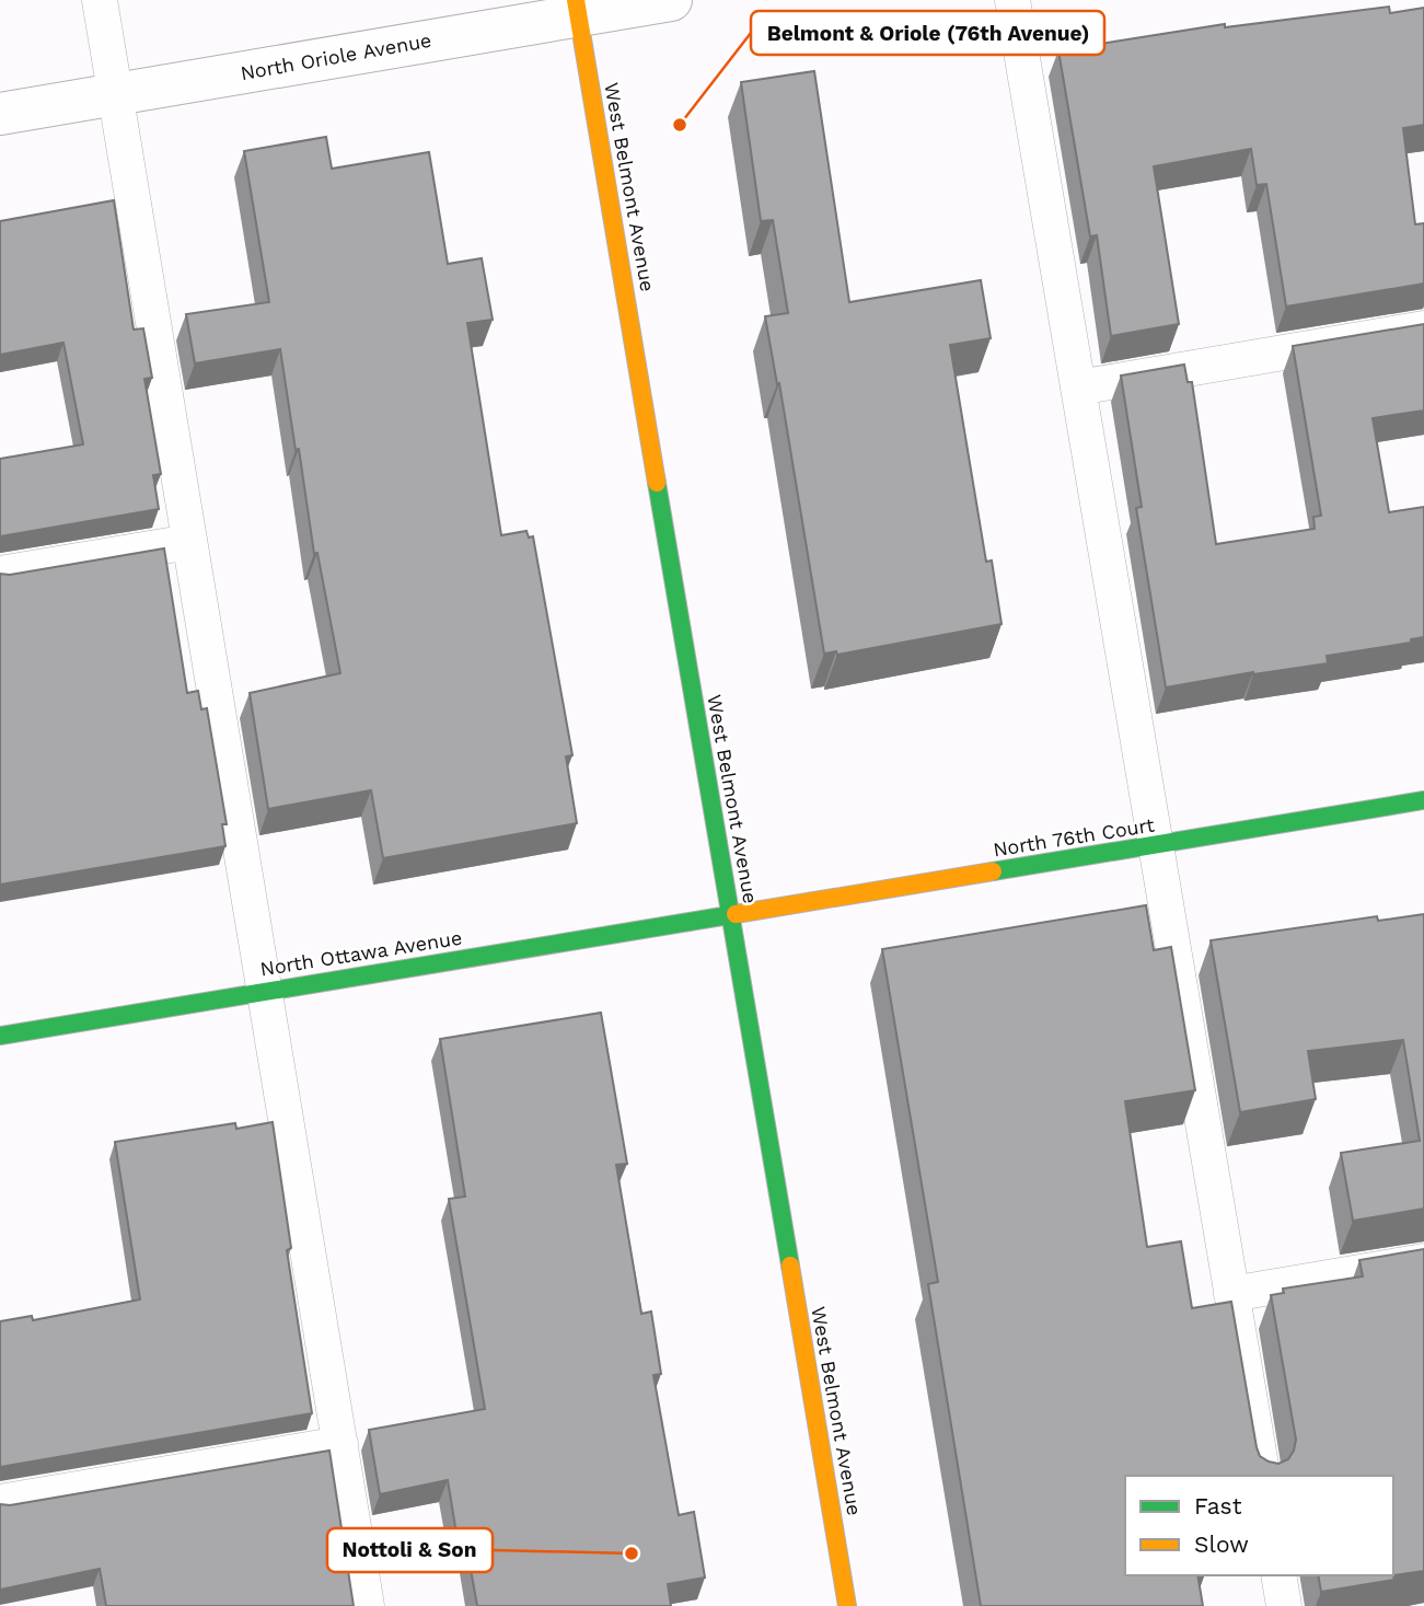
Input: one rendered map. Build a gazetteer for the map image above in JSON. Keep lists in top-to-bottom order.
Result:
{
  "streets": {
    "main road": ["West Belmont Avenue", "North 76th Court", "North Ottawa Avenue"],
    "street": ["North Oriole Avenue"]
  },
  "crossings": [
    ["North Oriole Avenue", "West Belmont Avenue"],
    ["West Belmont Avenue", "North 76th Court"],
    ["West Belmont Avenue", "North Ottawa Avenue"],
    ["North 76th Court", "North Ottawa Avenue"]
  ],
  "places": ["Belmont & Oriole (76th Avenue)", "Nottoli & Son"],
  "legend": ["Fast", "Slow"]
}
